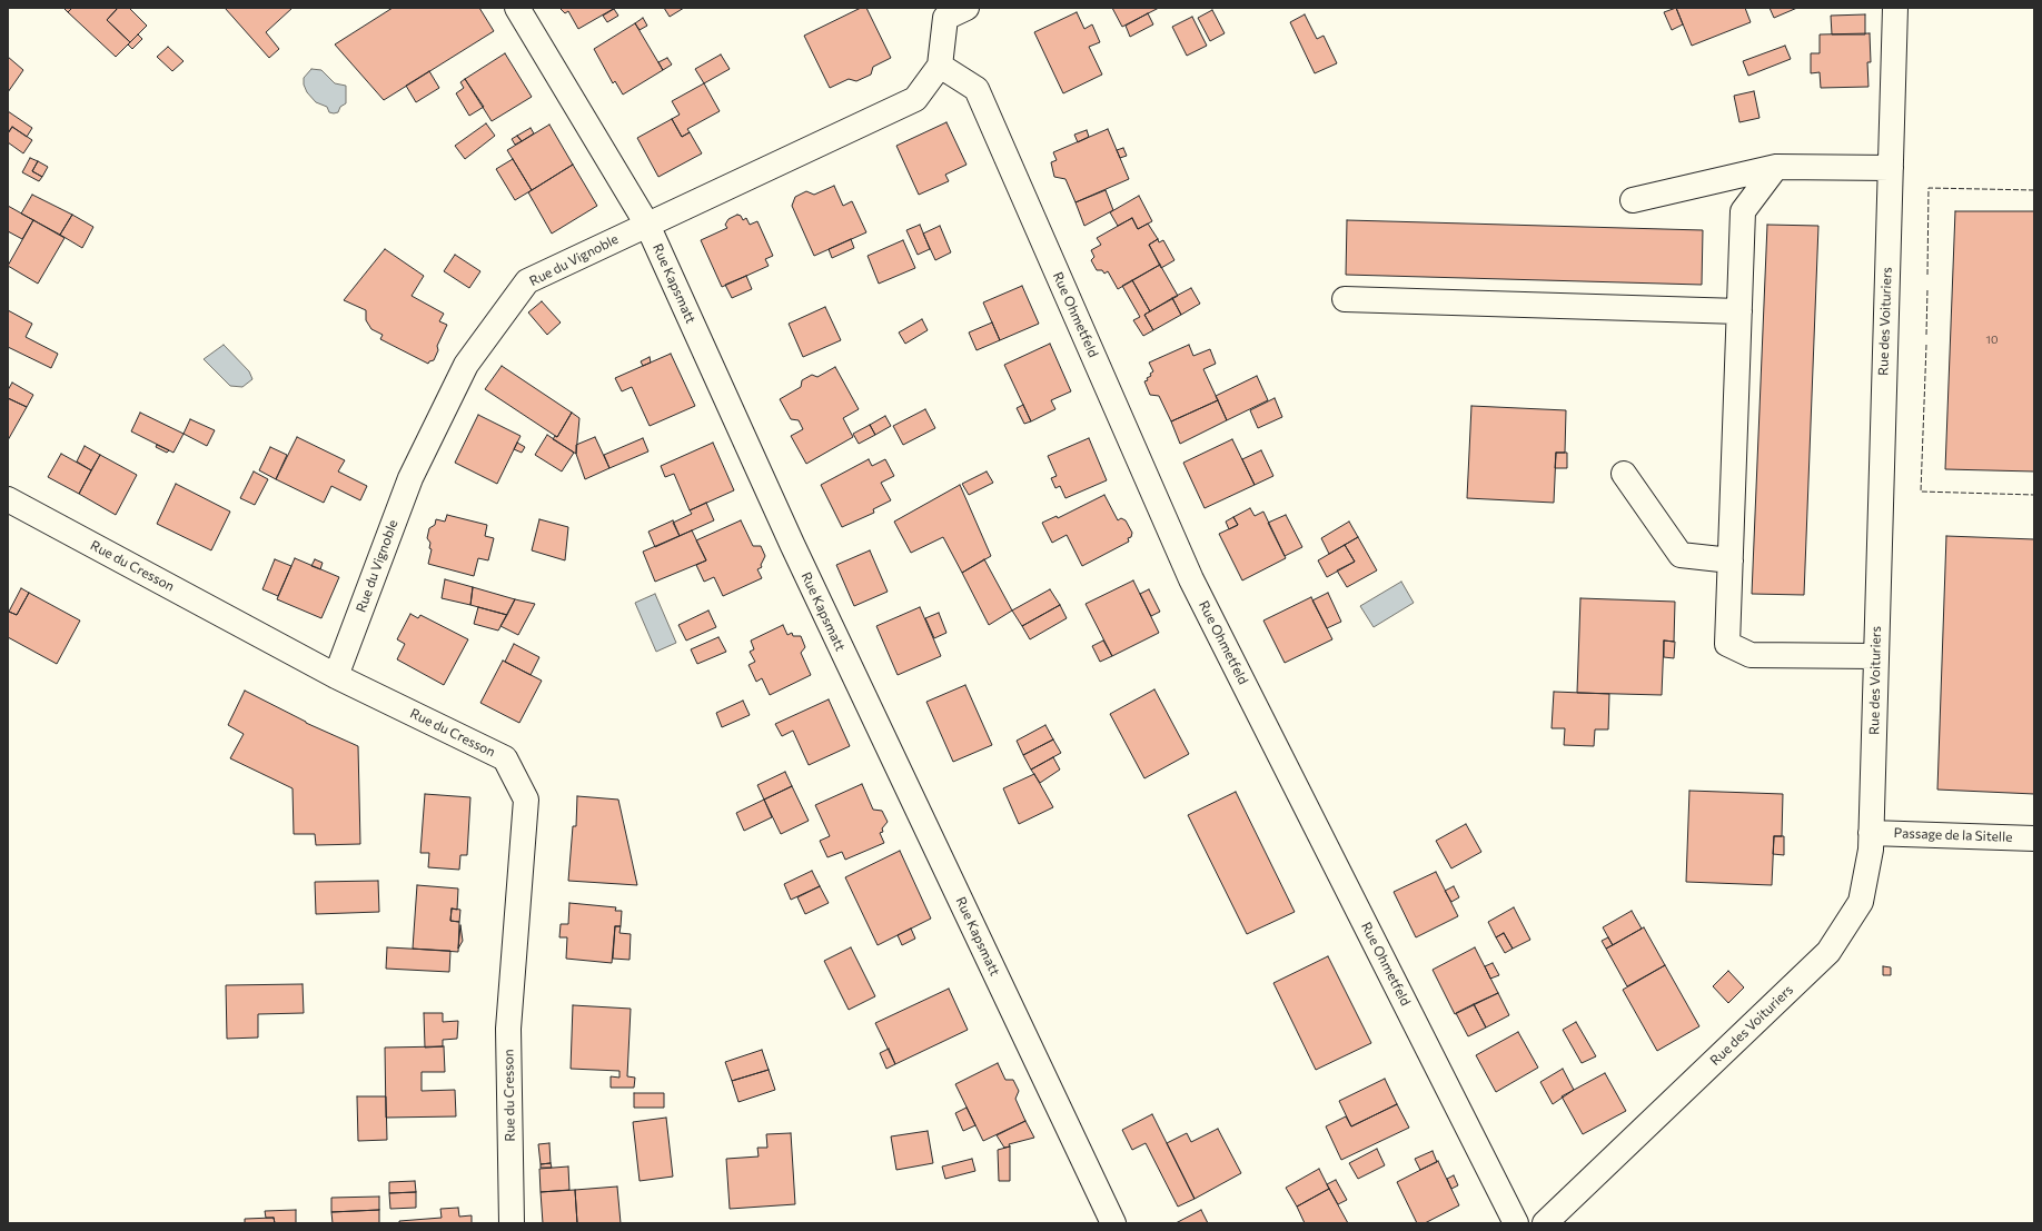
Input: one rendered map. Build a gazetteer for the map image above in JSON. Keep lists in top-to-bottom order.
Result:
{
  "streets": {
    "street": [
      "Rue du Vignoble",
      "Rue Kapsmatt",
      "Rue Ohmetfeld",
      "Rue des Voituriers",
      "Rue du Cresson",
      "Passage de la Sitelle"
    ]
  },
  "crossings": [
    ["Rue du Vignoble", "Rue Kapsmatt"],
    ["Rue du Vignoble", "Rue Ohmetfeld"],
    ["Rue du Vignoble", "Rue du Cresson"],
    ["Rue des Voituriers", "Passage de la Sitelle"]
  ],
  "house_numbers": ["10"]
}
